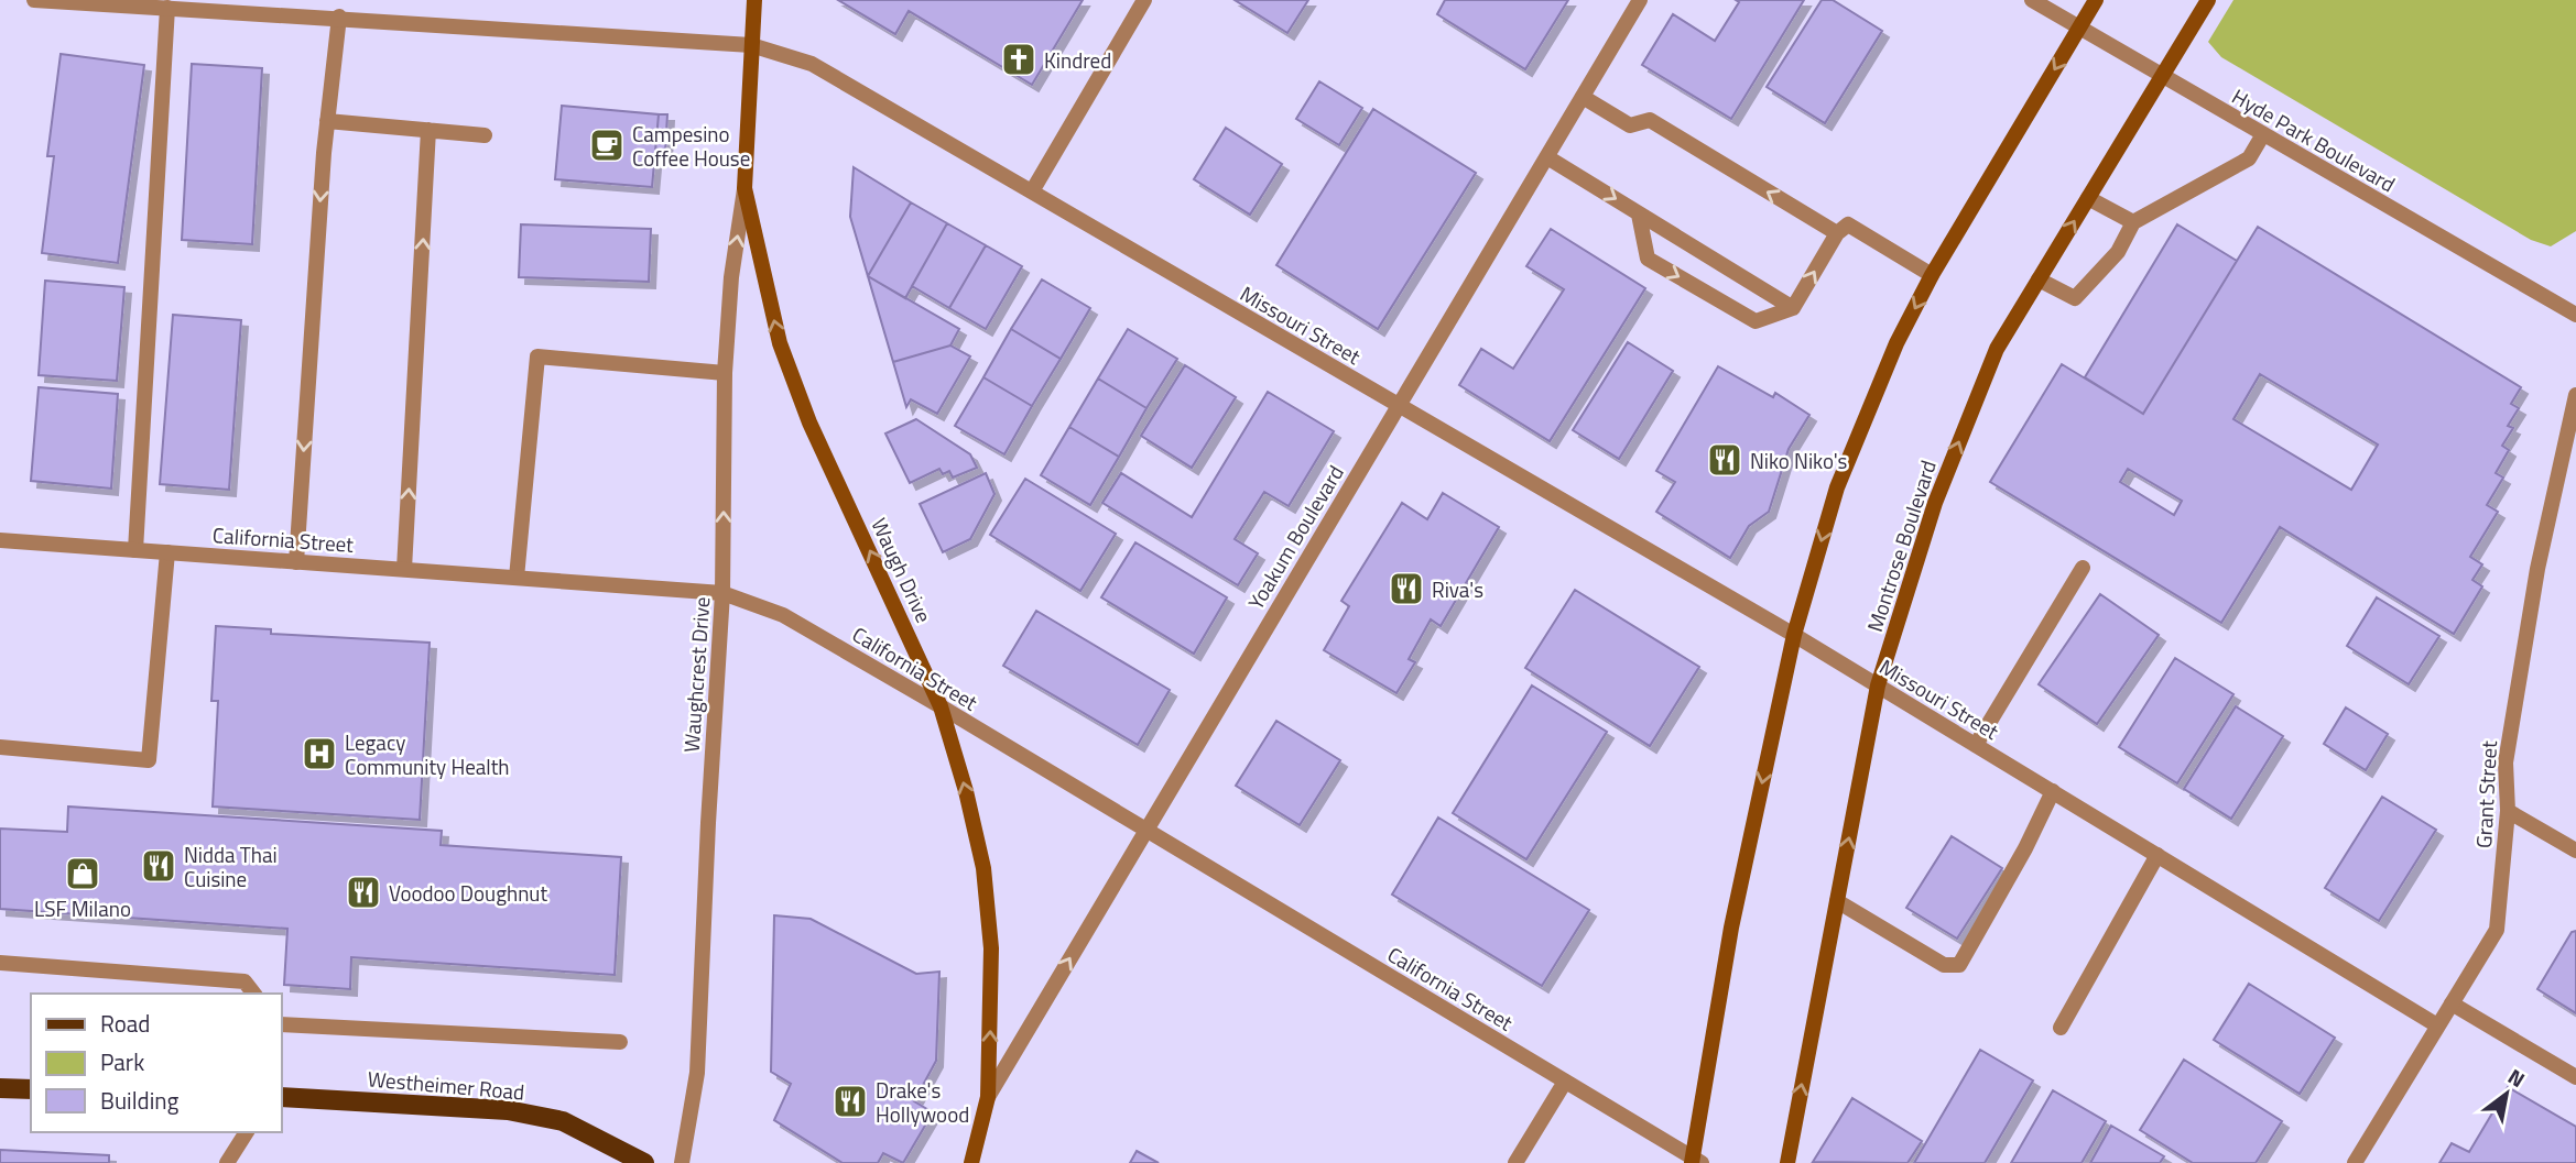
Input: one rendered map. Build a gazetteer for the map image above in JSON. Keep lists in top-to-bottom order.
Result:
{
  "streets": {
    "main road": ["Montrose Boulevard", "Waugh Drive", "Westheimer Road"],
    "street": [
      "Hyde Park Boulevard",
      "Missouri Street",
      "Yoakum Boulevard",
      "California Street",
      "Waughcrest Drive",
      "Grant Street"
    ]
  },
  "crossings": [
    ["Hyde Park Boulevard", "Montrose Boulevard"],
    ["Missouri Street", "Yoakum Boulevard"],
    ["Missouri Street", "Montrose Boulevard"],
    ["Missouri Street", "Waugh Drive"],
    ["Missouri Street", "Grant Street"],
    ["Yoakum Boulevard", "California Street"],
    ["Yoakum Boulevard", "Waugh Drive"],
    ["California Street", "Waugh Drive"],
    ["California Street", "Waughcrest Drive"],
    ["Waugh Drive", "Waughcrest Drive"]
  ],
  "one_way": ["Waugh Drive", "Waughcrest Drive"],
  "places": {
    "church": ["Kindred"],
    "cafe": ["Campesino Coffee House"],
    "restaurant": [
      "Niko Niko's",
      "Riva's",
      "Nidda Thai Cuisine",
      "Voodoo Doughnut",
      "Drake's Hollywood"
    ],
    "hospital": ["Legacy Community Health"],
    "shop": ["LSF Milano"]
  },
  "legend": ["Road", "Park", "Building"],
  "north": "top right"
}
